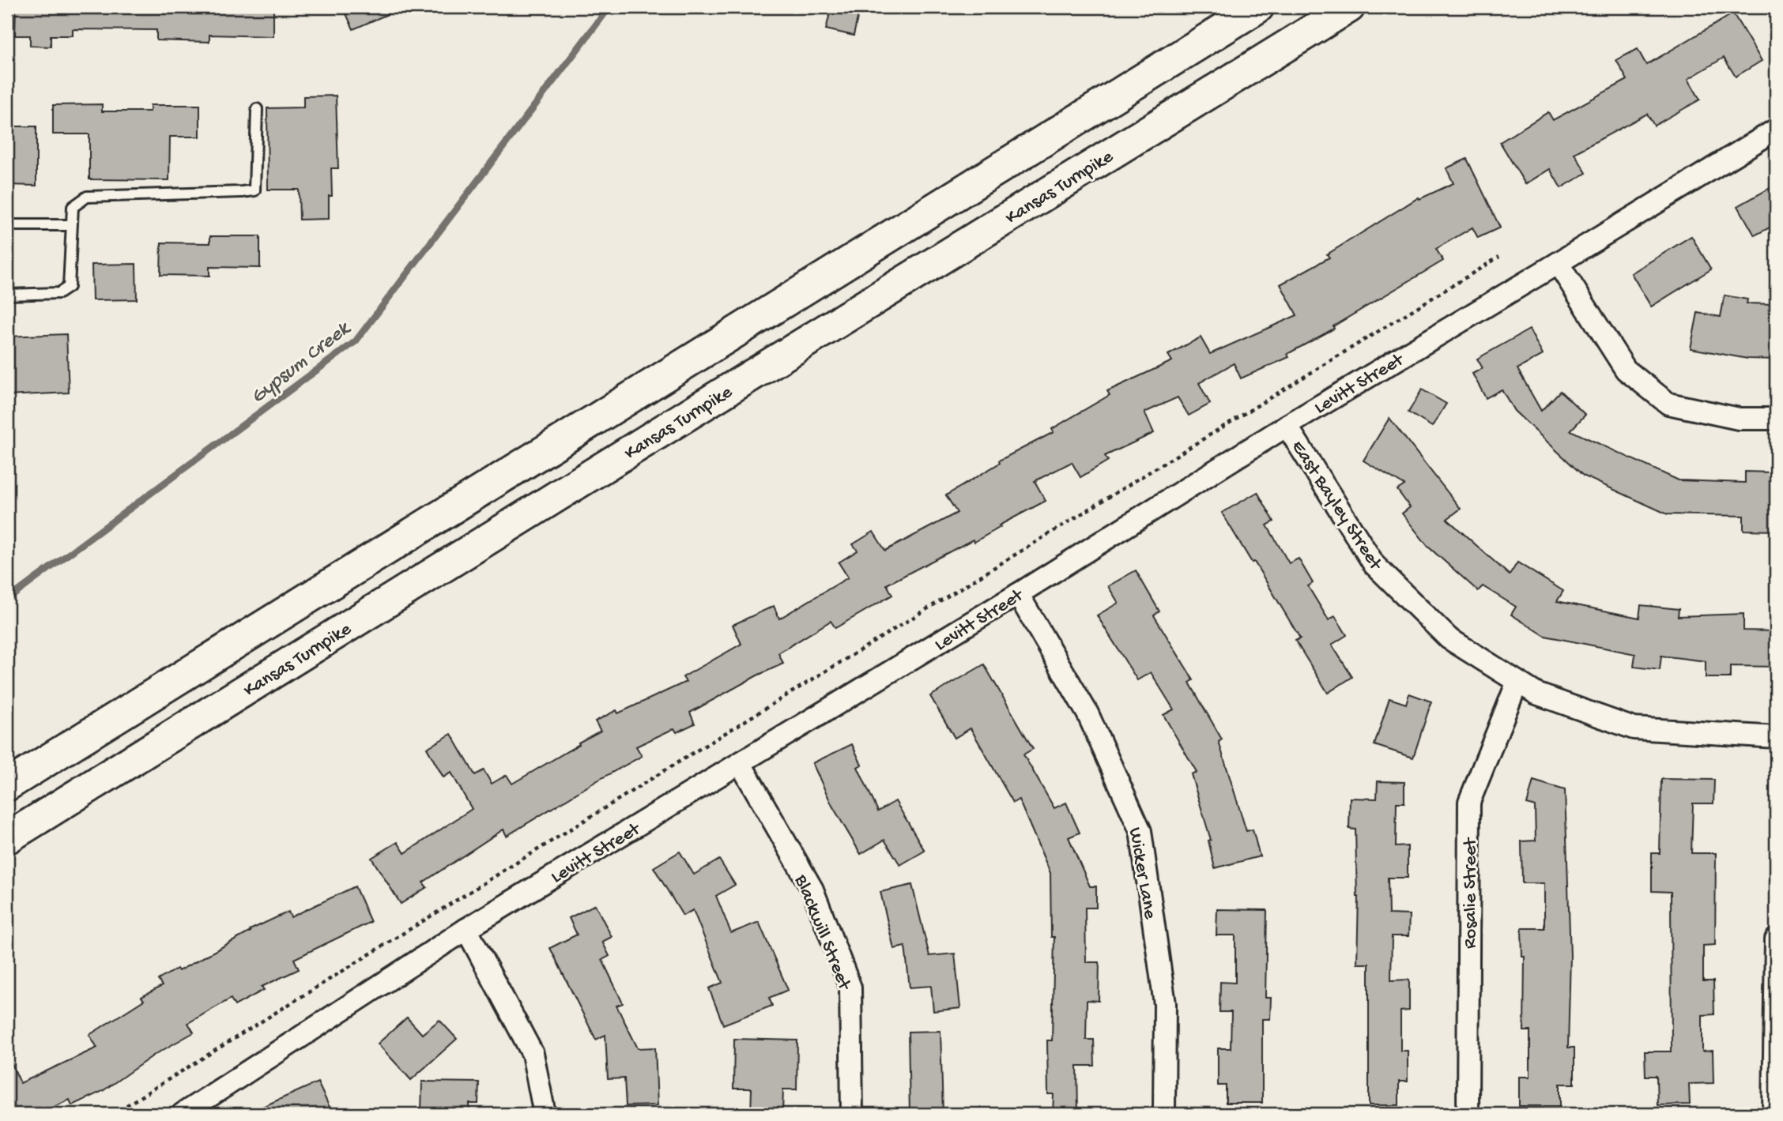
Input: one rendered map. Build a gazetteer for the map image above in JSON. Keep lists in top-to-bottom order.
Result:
{
  "streets": {
    "highway": ["Kansas Turnpike"],
    "street": [
      "Levitt Street",
      "East Bayley Street",
      "Wicker Lane",
      "Rosalie Street",
      "Blackwill Street"
    ]
  },
  "crossings": [
    ["Levitt Street", "East Bayley Street"],
    ["Levitt Street", "Wicker Lane"],
    ["Levitt Street", "Blackwill Street"],
    ["East Bayley Street", "Rosalie Street"]
  ],
  "water": ["Gypsum Creek"]
}
